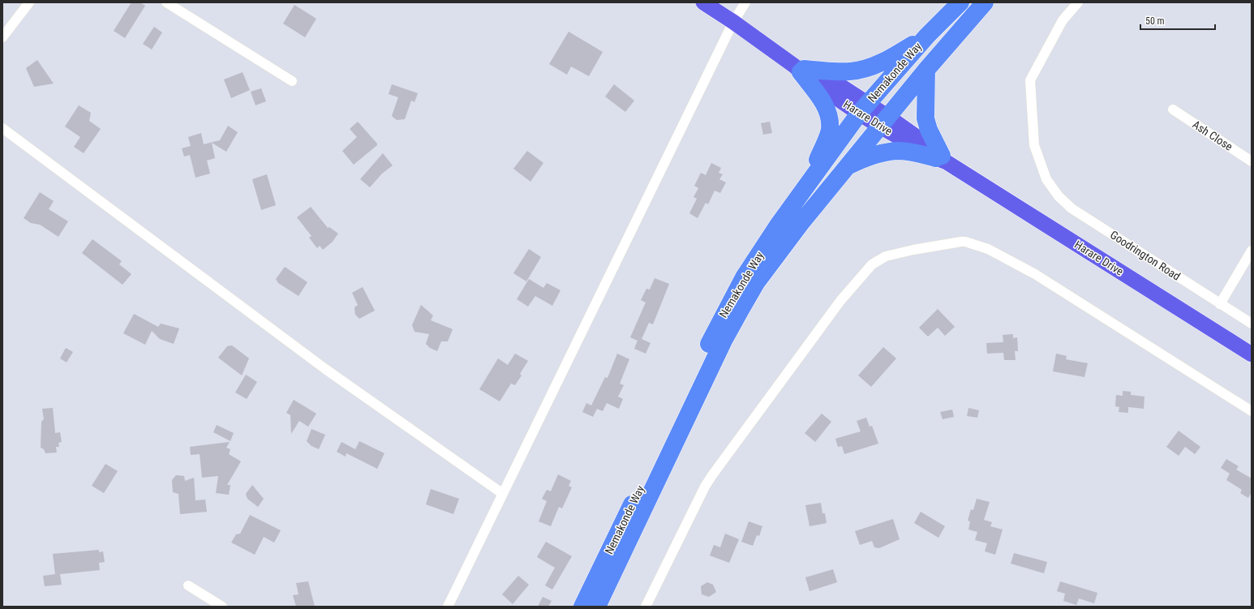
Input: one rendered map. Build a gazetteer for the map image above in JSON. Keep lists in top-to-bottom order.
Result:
{
  "streets": {
    "highway": ["Nemakonde Way"],
    "main road": ["Harare Drive"],
    "street": ["Ash Close", "Goodrington Road"]
  },
  "crossings": [
    ["Nemakonde Way", "Harare Drive"]
  ],
  "scale_bar": "50 m"
}
